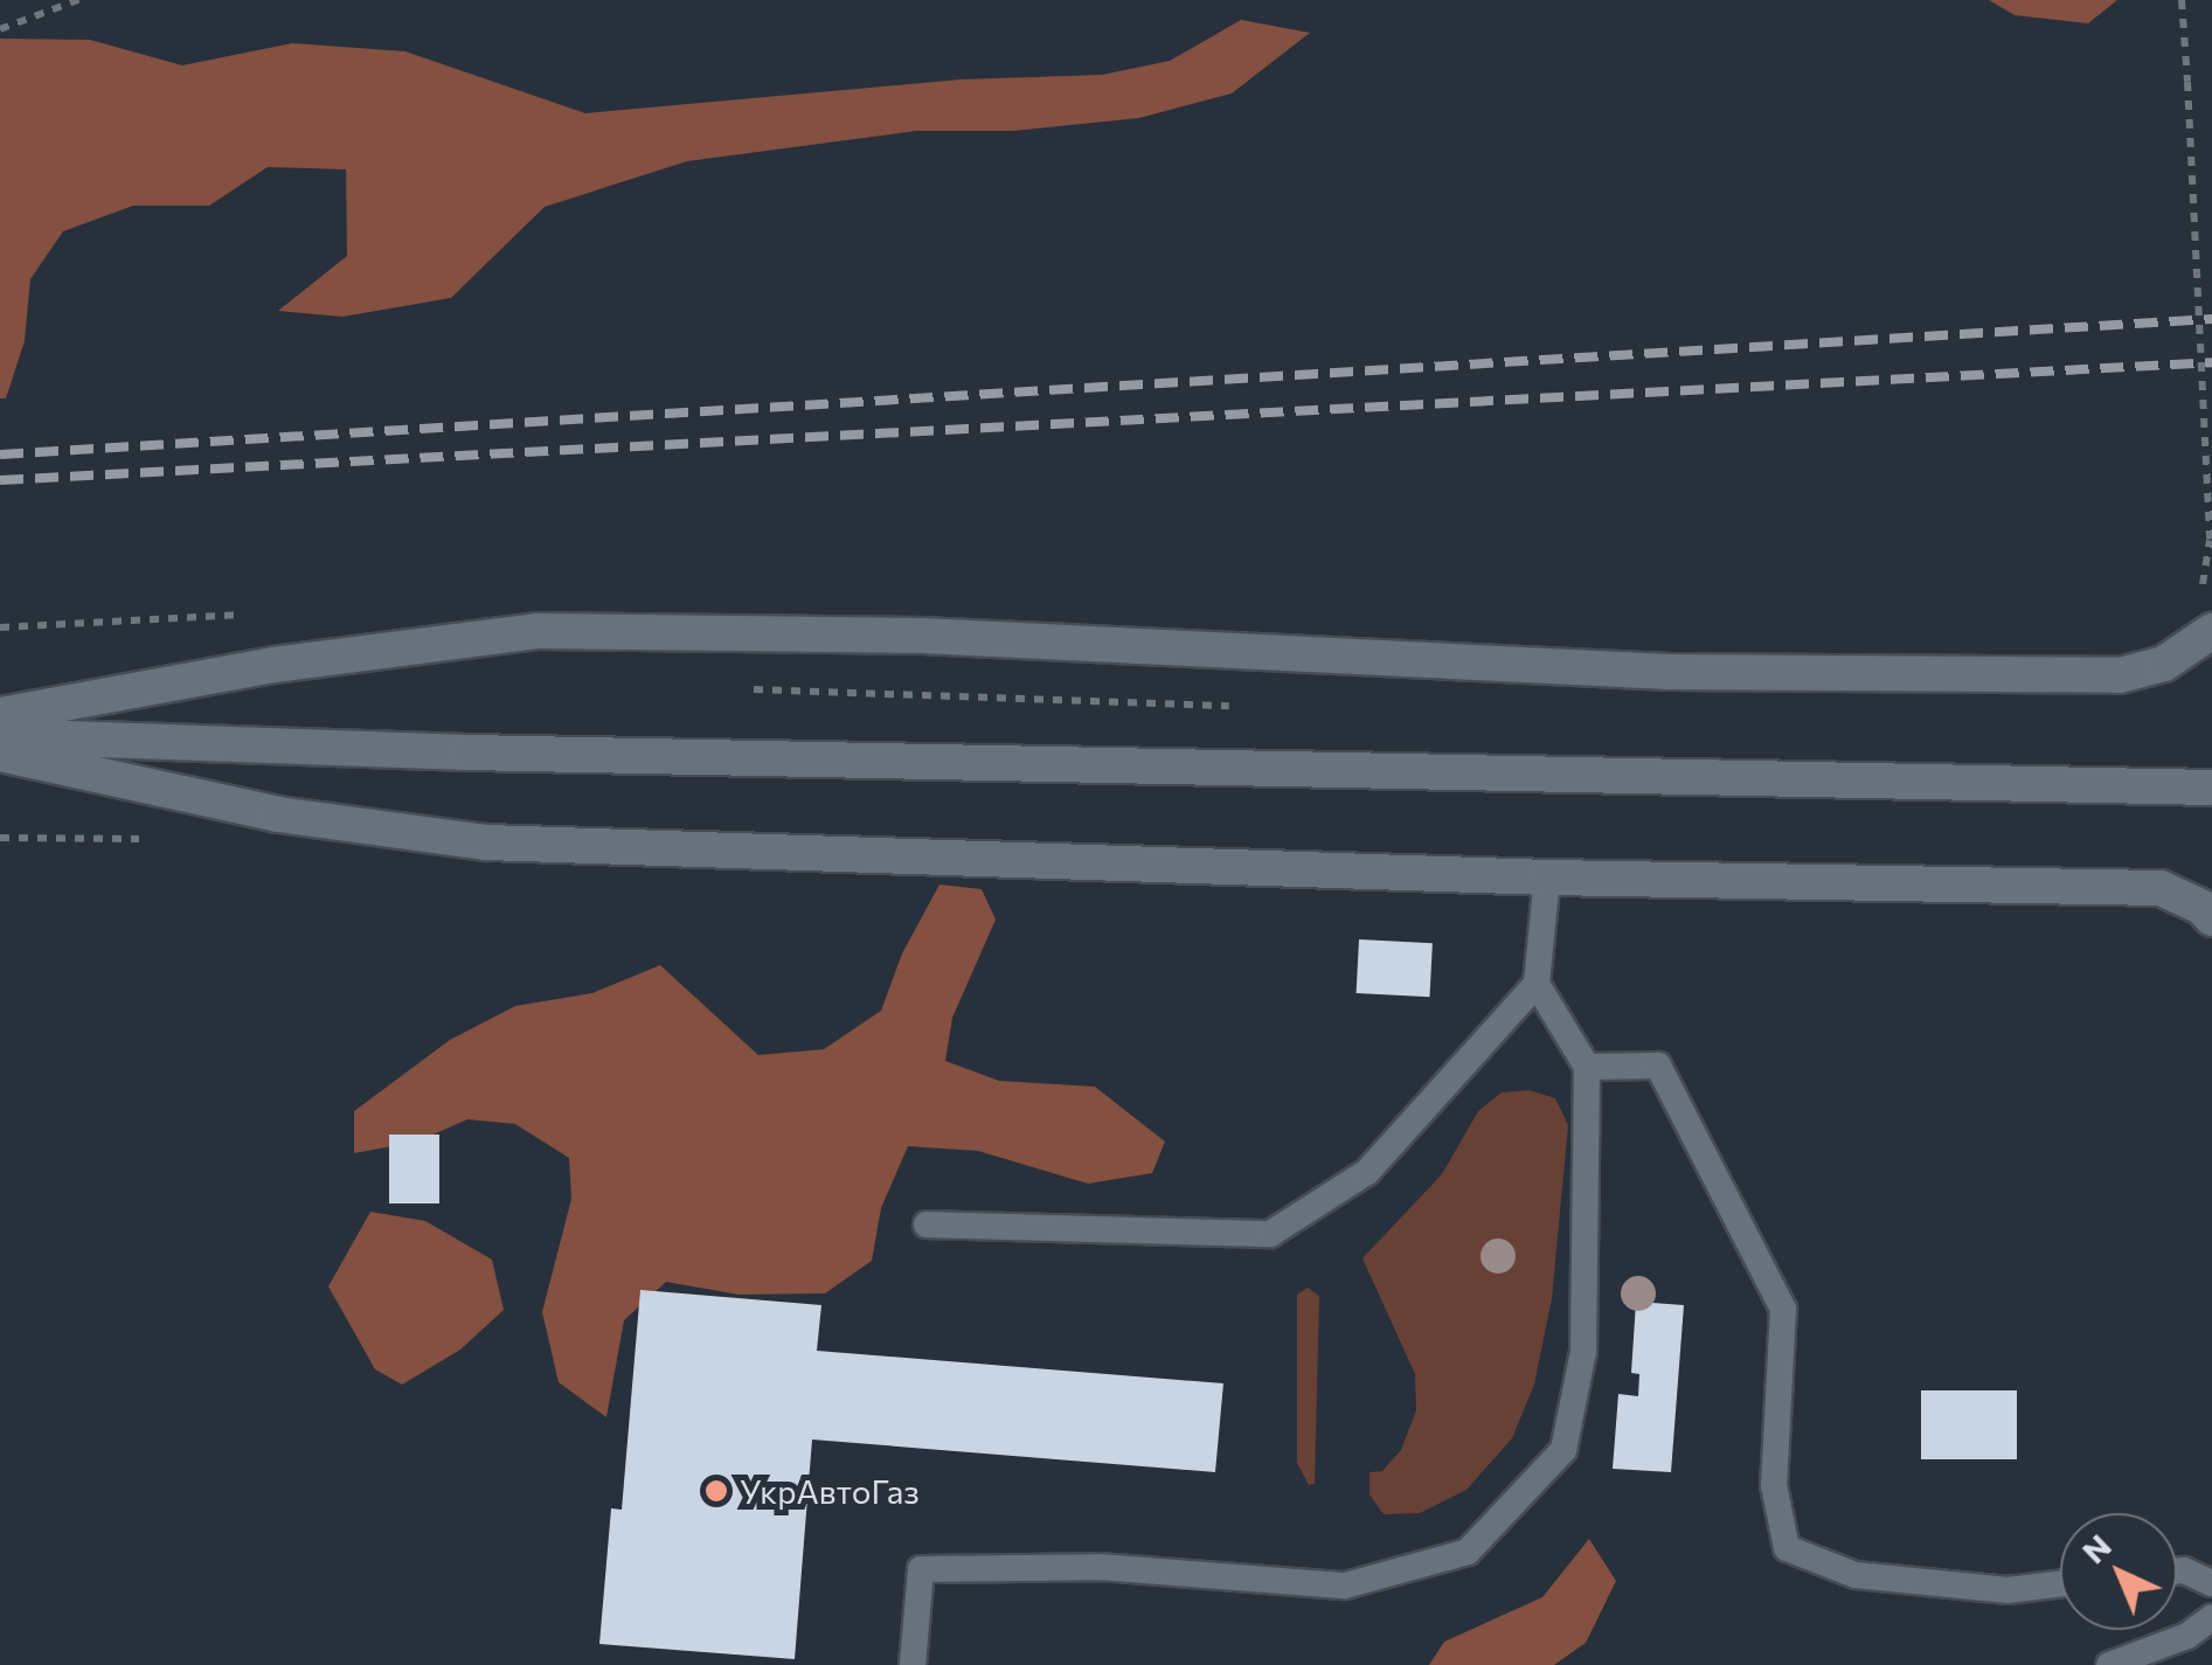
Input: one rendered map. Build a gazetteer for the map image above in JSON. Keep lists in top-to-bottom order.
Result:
{
  "places": ["УкрАвтоГаз"],
  "north": "top left"
}
